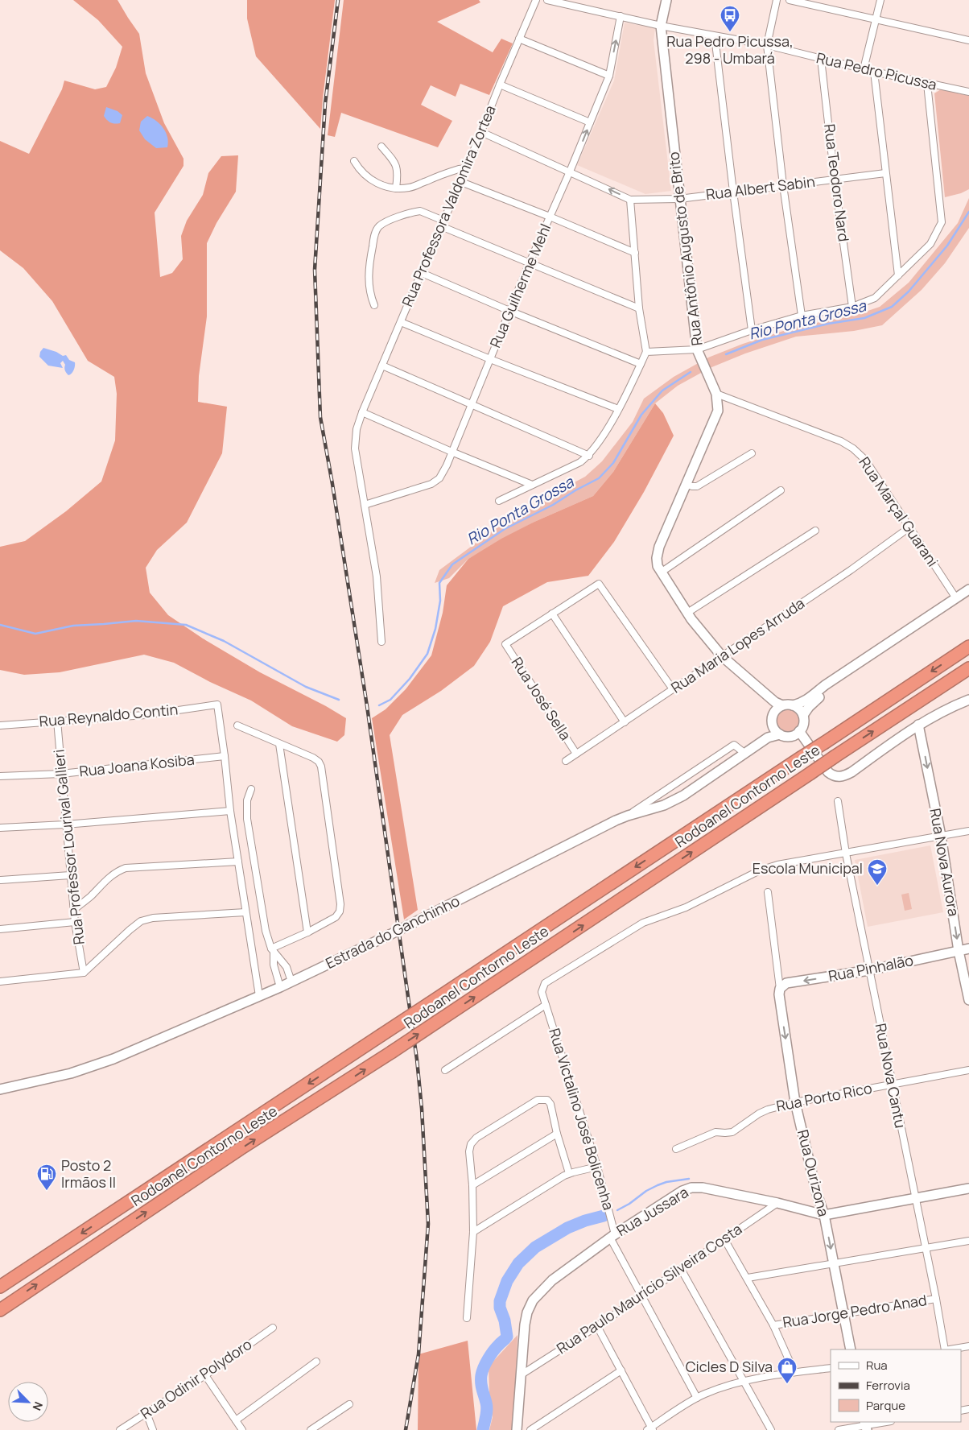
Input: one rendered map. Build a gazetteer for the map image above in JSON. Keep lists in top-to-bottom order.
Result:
{
  "streets": {
    "highway": ["Rodoanel Contorno Leste"],
    "street": [
      "Rua Pedro Picussa",
      "Rua Teodoro Nard",
      "Rua Albert Sabin",
      "Rua Professora Valdomira Zortea",
      "Rua Antônio Augusto de Brito",
      "Rua Guilherme Mehl",
      "Rua Marçal Guarani",
      "Rua Maria Lopes Arruda",
      "Rua José Sella",
      "Rua Reynaldo Contin",
      "Rua Joana Kosiba",
      "Rua Professor Lourival Gallieri",
      "Rua Nova Aurora",
      "Estrada do Ganchinho",
      "Rua Pinhalão",
      "Rua Nova Cantu",
      "Rua Porto Rico",
      "Rua Victalino José Bolicenha",
      "Rua Ourizona",
      "Rua Jussara",
      "Rua Paulo Maurício Silveira Costa",
      "Rua Jorge Pedro Anad",
      "Rua Odinir Polydoro"
    ]
  },
  "crossings": [
    ["Rua Pedro Picussa", "Rua Teodoro Nard"],
    ["Rua Pedro Picussa", "Rua Antônio Augusto de Brito"],
    ["Rua Pedro Picussa", "Rua Guilherme Mehl"],
    ["Rua Teodoro Nard", "Rua Albert Sabin"],
    ["Rua Albert Sabin", "Rua Professora Valdomira Zortea"],
    ["Rua Albert Sabin", "Rua Antônio Augusto de Brito"],
    ["Rua Albert Sabin", "Rua Guilherme Mehl"],
    ["Rua Professora Valdomira Zortea", "Rua Guilherme Mehl"],
    ["Rua Antônio Augusto de Brito", "Rua Marçal Guarani"],
    ["Rua Antônio Augusto de Brito", "Rua Maria Lopes Arruda"],
    ["Rua Antônio Augusto de Brito", "Estrada do Ganchinho"],
    ["Rua Marçal Guarani", "Rua Maria Lopes Arruda"],
    ["Rua Maria Lopes Arruda", "Rua José Sella"],
    ["Rua Reynaldo Contin", "Rua Joana Kosiba"],
    ["Rua Reynaldo Contin", "Rua Professor Lourival Gallieri"],
    ["Rua Joana Kosiba", "Rua Professor Lourival Gallieri"],
    ["Rua Nova Aurora", "Rua Pinhalão"],
    ["Rua Pinhalão", "Rua Nova Cantu"],
    ["Rua Pinhalão", "Rua Ourizona"],
    ["Rua Nova Cantu", "Rua Porto Rico"],
    ["Rua Nova Cantu", "Rua Victalino José Bolicenha"],
    ["Rua Nova Cantu", "Rua Jussara"],
    ["Rua Nova Cantu", "Rua Jorge Pedro Anad"],
    ["Rua Porto Rico", "Rua Ourizona"],
    ["Rua Victalino José Bolicenha", "Rua Jussara"],
    ["Rua Victalino José Bolicenha", "Rua Paulo Maurício Silveira Costa"],
    ["Rua Ourizona", "Rua Jussara"],
    ["Rua Ourizona", "Rua Jorge Pedro Anad"],
    ["Rua Jussara", "Rua Paulo Maurício Silveira Costa"]
  ],
  "one_way": ["Rua Nova Aurora", "Rua Pinhalão", "Rua Ourizona"],
  "water": ["Rio Ponta Grossa"],
  "places": {
    "bus stop": ["Rua Pedro Picussa, 298 - Umbará"],
    "school or university": ["Escola Municipal"],
    "fuel station": ["Posto 2 Irmãos II"],
    "shop": ["Cicles D Silva"]
  },
  "legend": ["Rua", "Ferrovia", "Parque"],
  "north": "bottom right"
}
